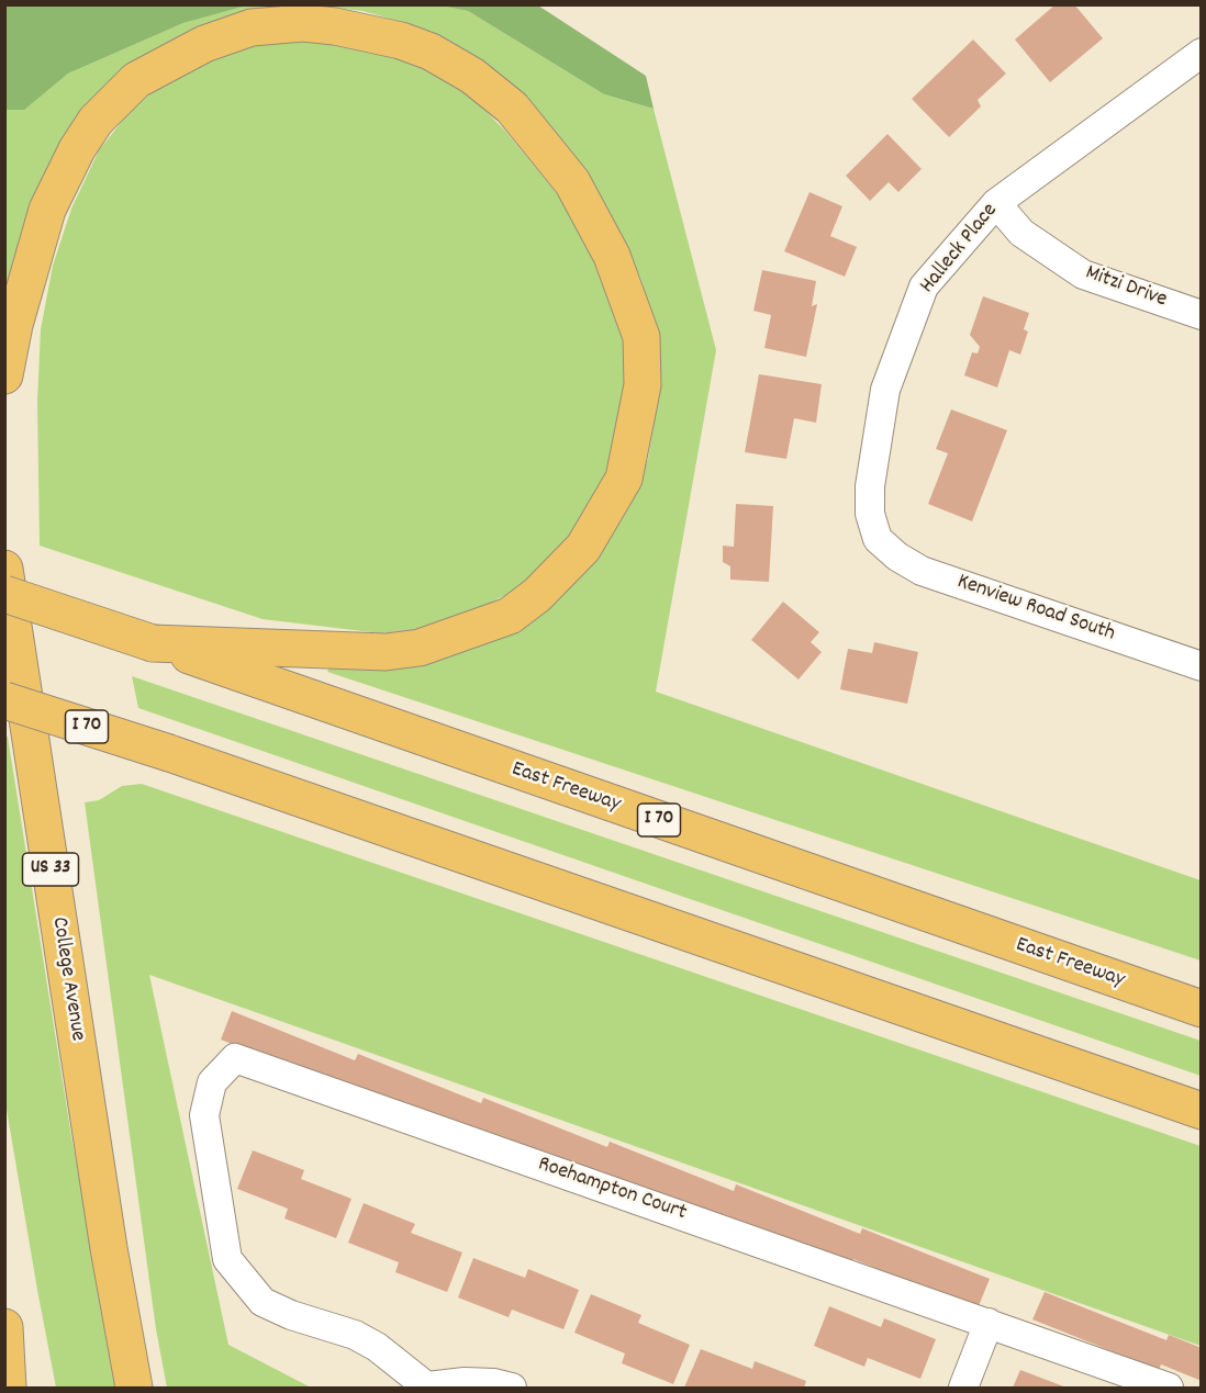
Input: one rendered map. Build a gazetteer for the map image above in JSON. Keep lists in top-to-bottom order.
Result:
{
  "streets": {
    "main road": [
      "I 70",
      "East Freeway",
      "US 33",
      "College Avenue"
    ],
    "street": [
      "Halleck Place",
      "Mitzi Drive",
      "Kenview Road South",
      "Roehampton Court"
    ]
  },
  "crossings": [
    ["Halleck Place", "Mitzi Drive"],
    ["Halleck Place", "Kenview Road South"]
  ]
}
